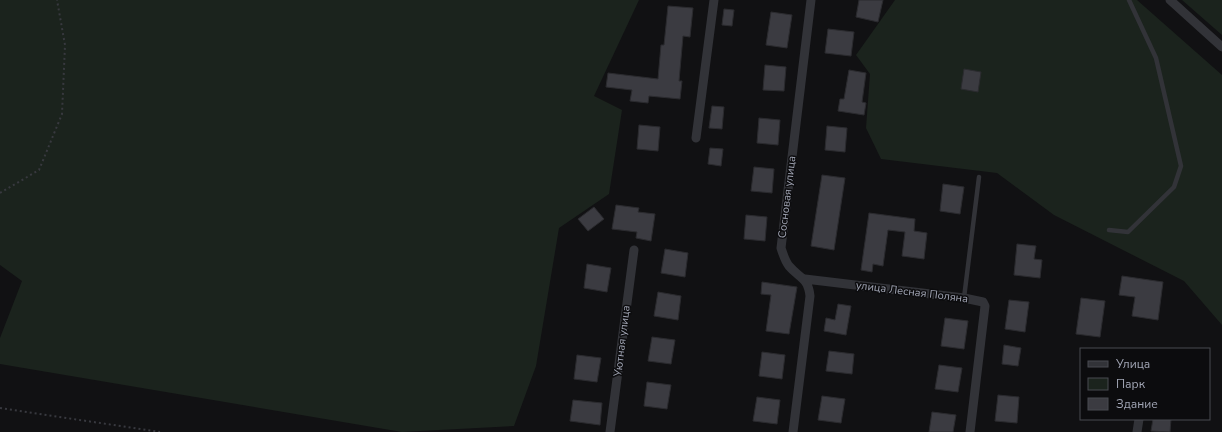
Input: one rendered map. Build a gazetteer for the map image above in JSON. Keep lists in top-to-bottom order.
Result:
{
  "streets": {
    "street": ["Сосновая улица", "улица Лесная Поляна", "Уютная улица"]
  },
  "crossings": [
    ["Сосновая улица", "улица Лесная Поляна"]
  ],
  "legend": ["Улица", "Парк", "Здание"]
}
